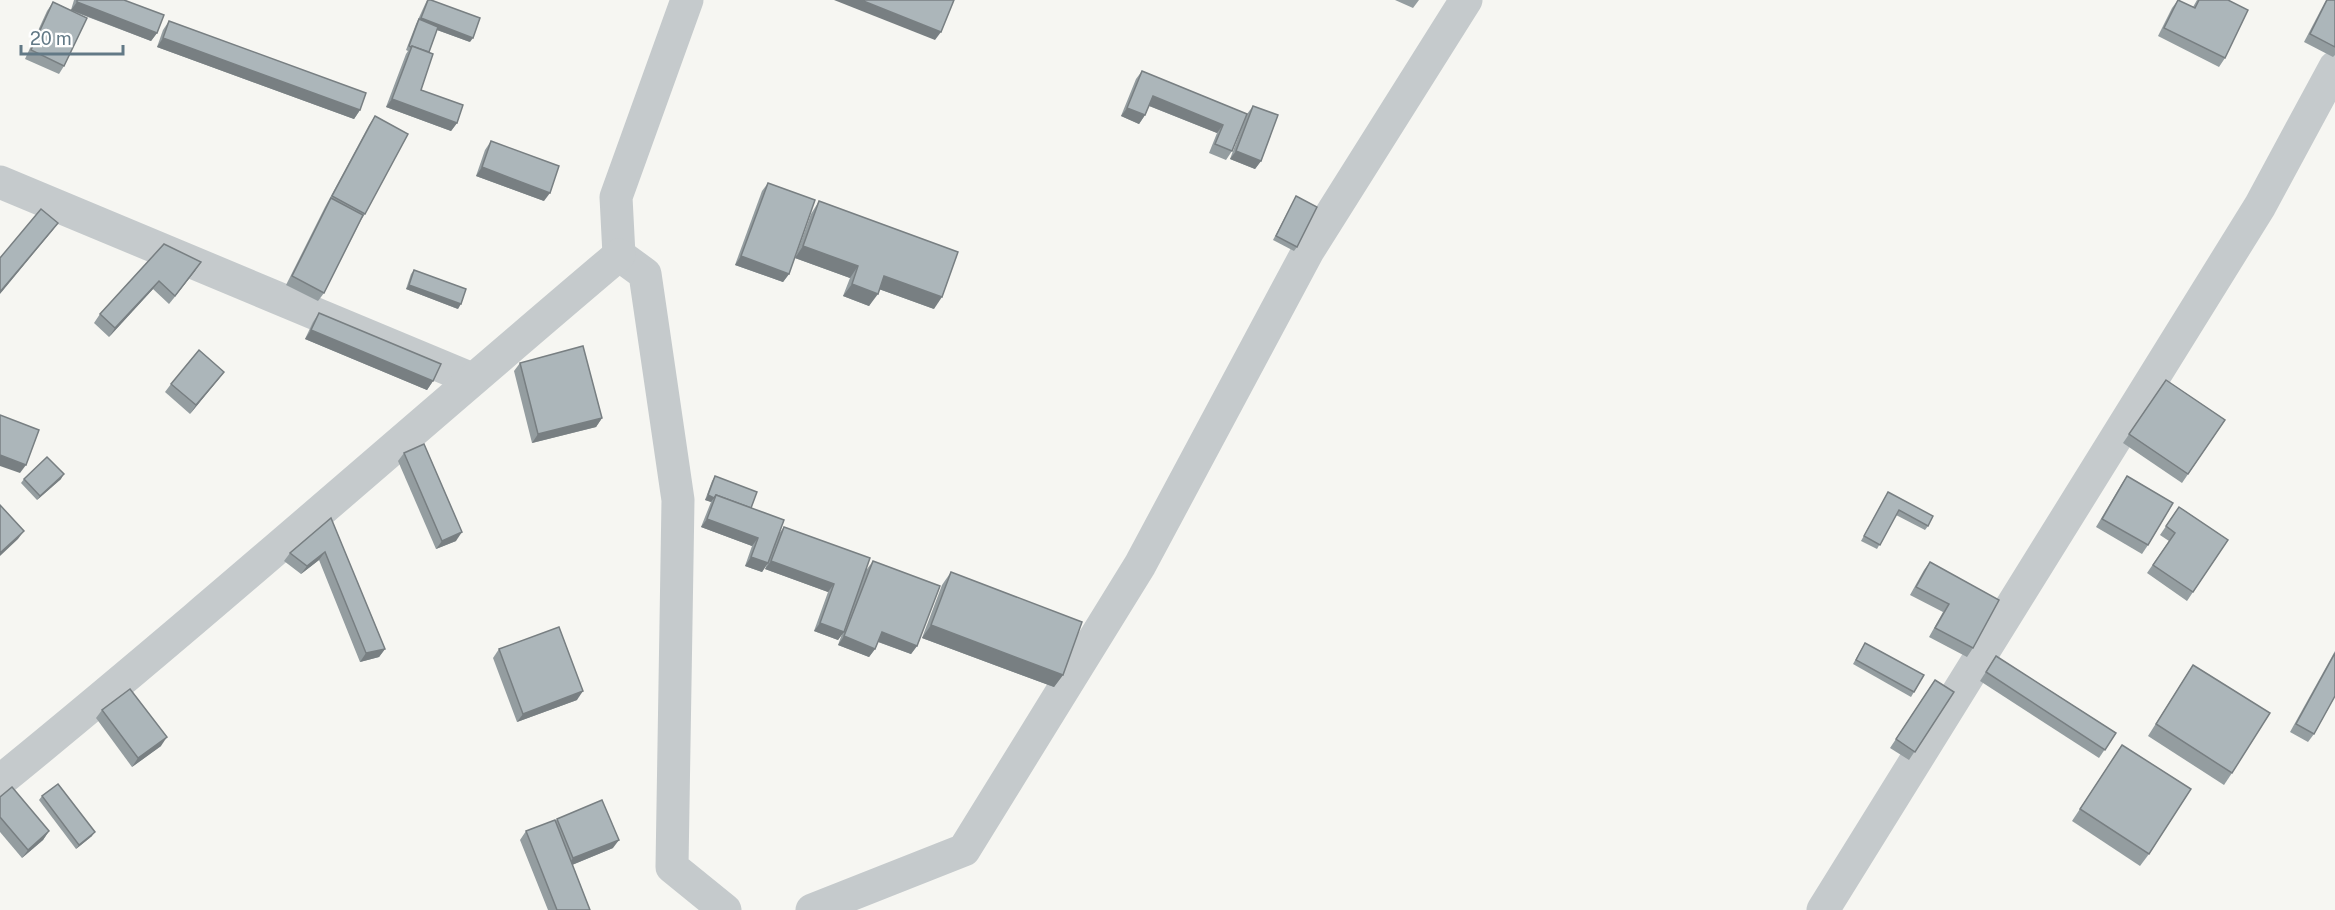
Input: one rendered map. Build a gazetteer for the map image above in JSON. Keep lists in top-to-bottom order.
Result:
{
  "scale_bar": "20 m"
}
